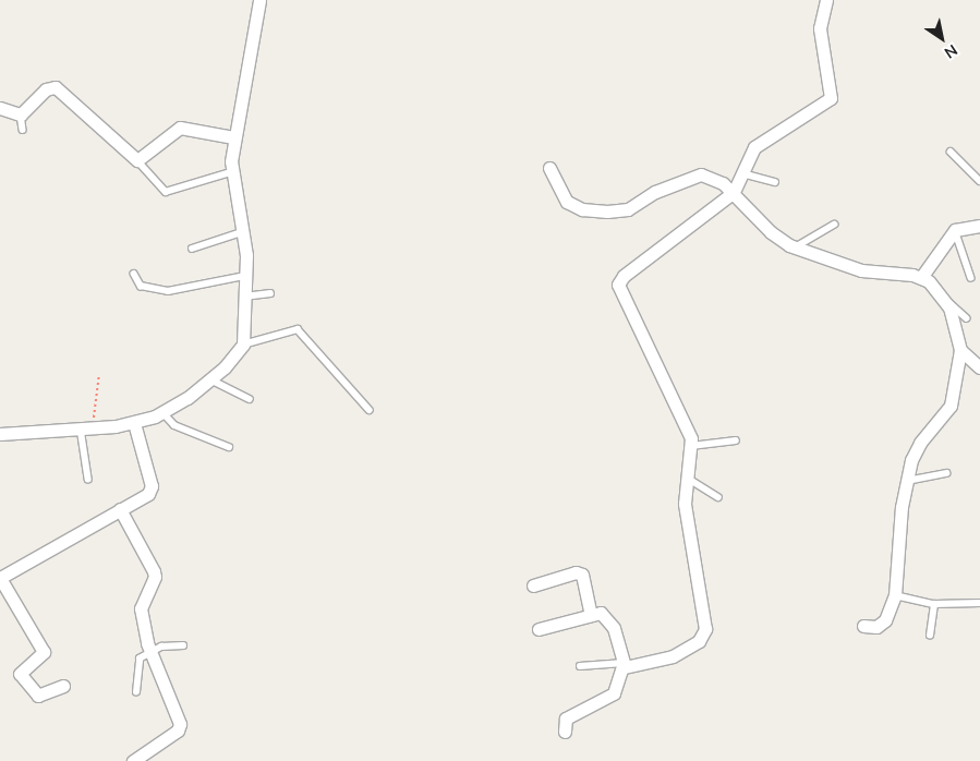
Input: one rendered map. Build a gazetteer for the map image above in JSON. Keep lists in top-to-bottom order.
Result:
{
  "north": "bottom right"
}
